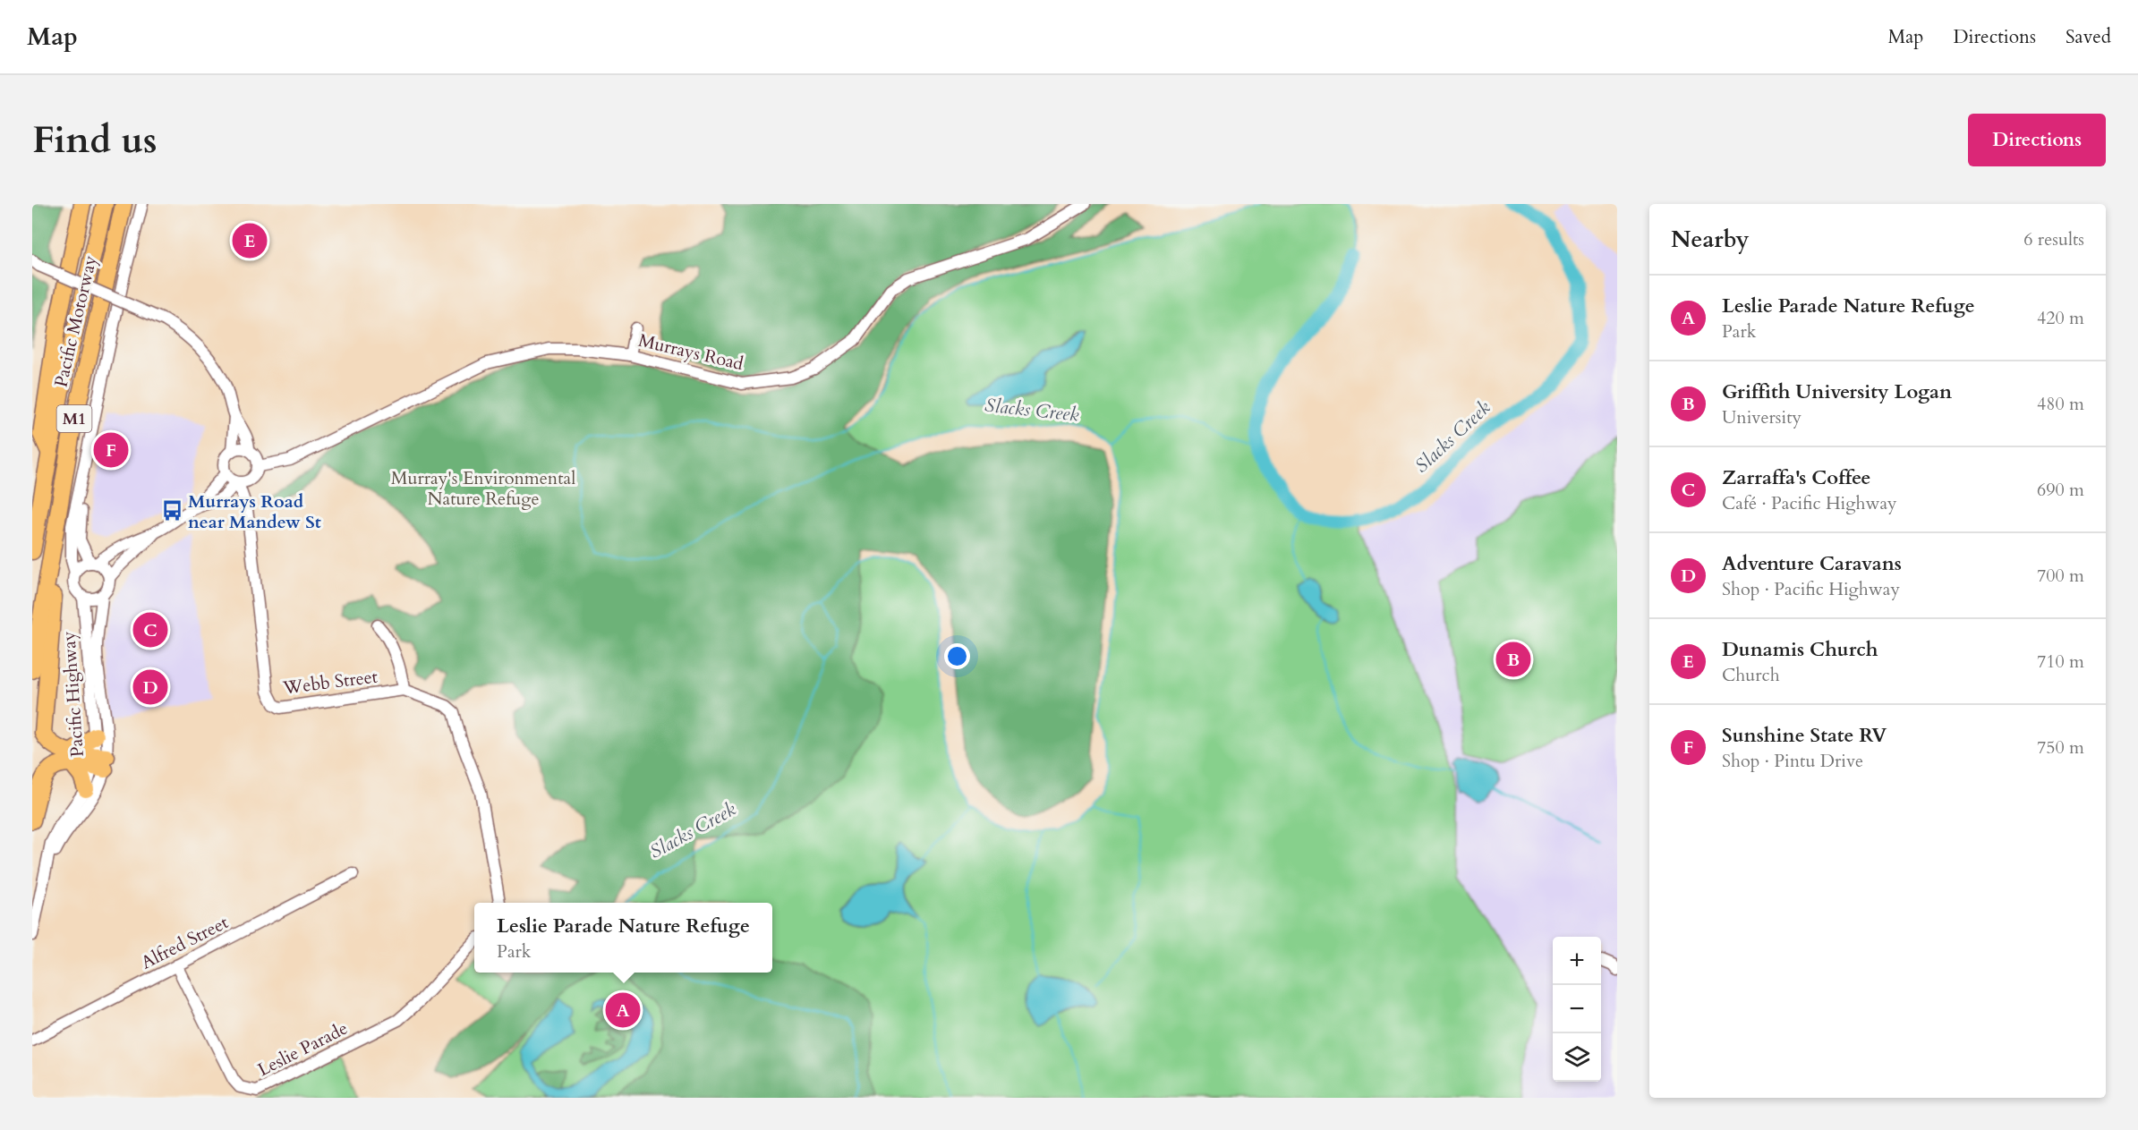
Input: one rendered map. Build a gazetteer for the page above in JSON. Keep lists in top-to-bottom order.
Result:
{
  "streets": {
    "highway": ["Pacific Motorway", "M1"],
    "street": [
      "Murrays Road",
      "Webb Street",
      "Pacific Highway",
      "Alfred Street",
      "Leslie Parade"
    ]
  },
  "crossings": [
    ["Murrays Road", "Webb Street"],
    ["Alfred Street", "Leslie Parade"]
  ],
  "water": ["Slacks Creek"],
  "parks": ["Murray's Environmental Nature Refuge"],
  "places": {
    "bus stop": ["Murrays Road near Mandew St"]
  },
  "page": {
    "header": "Map",
    "nav": ["Map", "Directions", "Saved"],
    "buttons": "Directions",
    "title": "Find us",
    "heading": ["Nearby", "6 results"],
    "pins": [
      "E",
      "F",
      "C",
      "B",
      "D",
      "A"
    ],
    "list": [
      {
        "mark": "A",
        "name": "Leslie Parade Nature Refuge",
        "note": "Park",
        "value": "420 m"
      },
      {
        "mark": "B",
        "name": "Griffith University Logan",
        "note": "University",
        "value": "480 m"
      },
      {
        "mark": "C",
        "name": "Zarraffa's Coffee",
        "note": "Café · Pacific Highway",
        "value": "690 m"
      },
      {
        "mark": "D",
        "name": "Adventure Caravans",
        "note": "Shop · Pacific Highway",
        "value": "700 m"
      },
      {
        "mark": "E",
        "name": "Dunamis Church",
        "note": "Church",
        "value": "710 m"
      },
      {
        "mark": "F",
        "name": "Sunshine State RV",
        "note": "Shop · Pintu Drive",
        "value": "750 m"
      }
    ],
    "popup": ["Leslie Parade Nature Refuge", "Park"],
    "map_buttons": ["+", "−"]
  }
}
